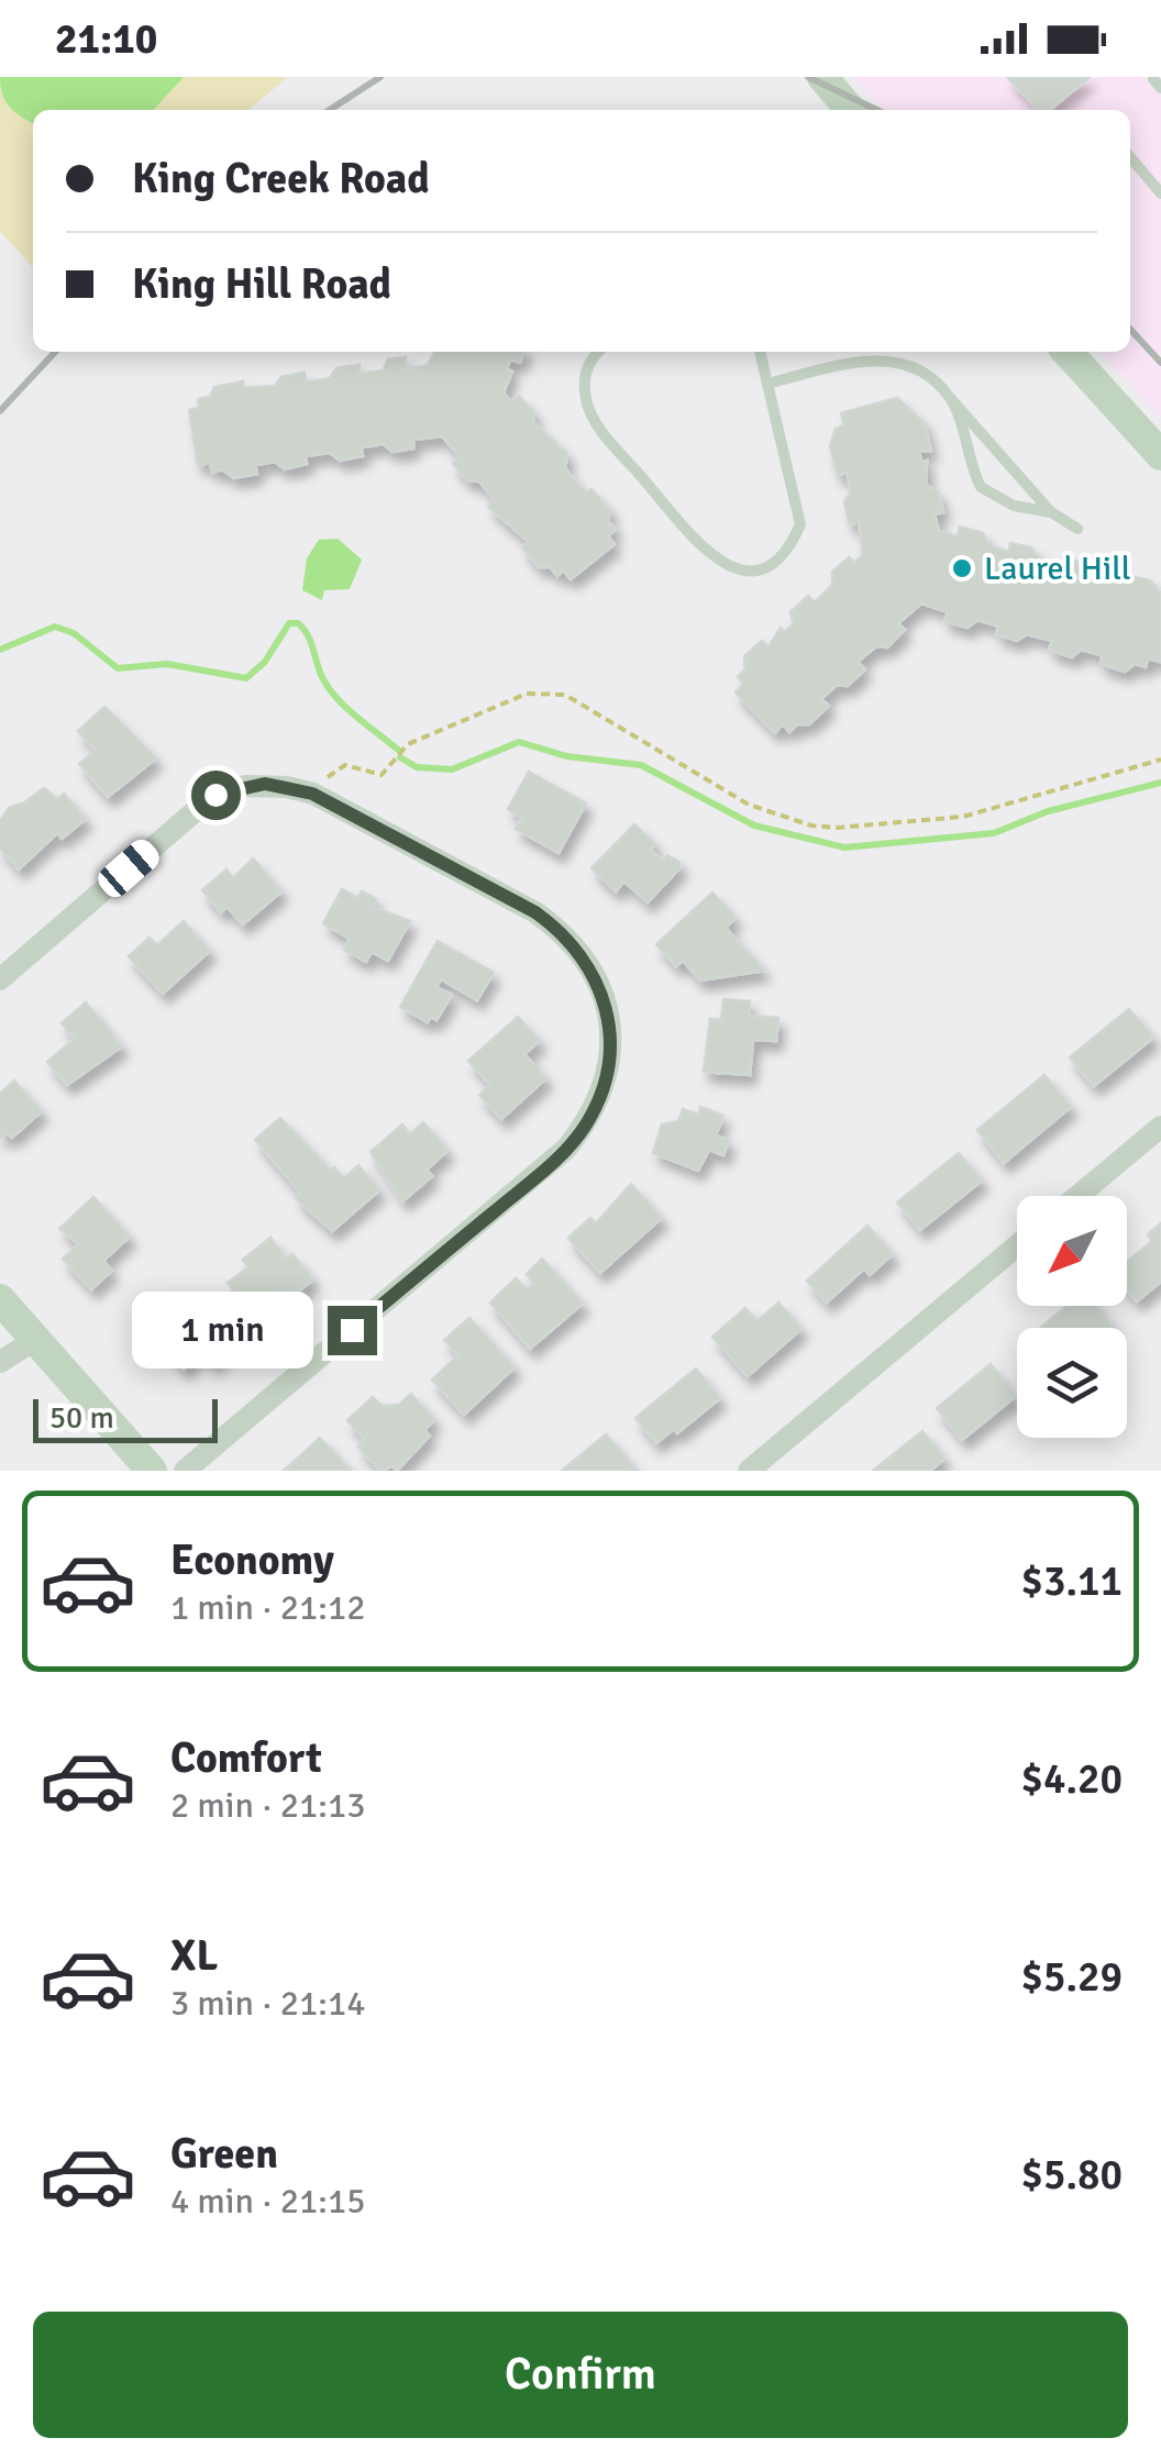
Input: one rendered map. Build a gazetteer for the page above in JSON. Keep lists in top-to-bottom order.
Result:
{
  "places": ["Laurel Hill"],
  "scale_bar": "50 m",
  "north": "bottom left",
  "page": {
    "status": "21:10",
    "banner": ["King Creek Road", "King Hill Road"],
    "bubble": "1 min",
    "scale": "50 m",
    "list": [
      {
        "name": "Economy",
        "note": "1 min · 21:12",
        "value": "$3.11"
      },
      {
        "name": "Comfort",
        "note": "2 min · 21:13",
        "value": "$4.20"
      },
      {
        "name": "XL",
        "note": "3 min · 21:14",
        "value": "$5.29"
      },
      {
        "name": "Green",
        "note": "4 min · 21:15",
        "value": "$5.80"
      }
    ],
    "buttons": "Confirm"
  }
}
